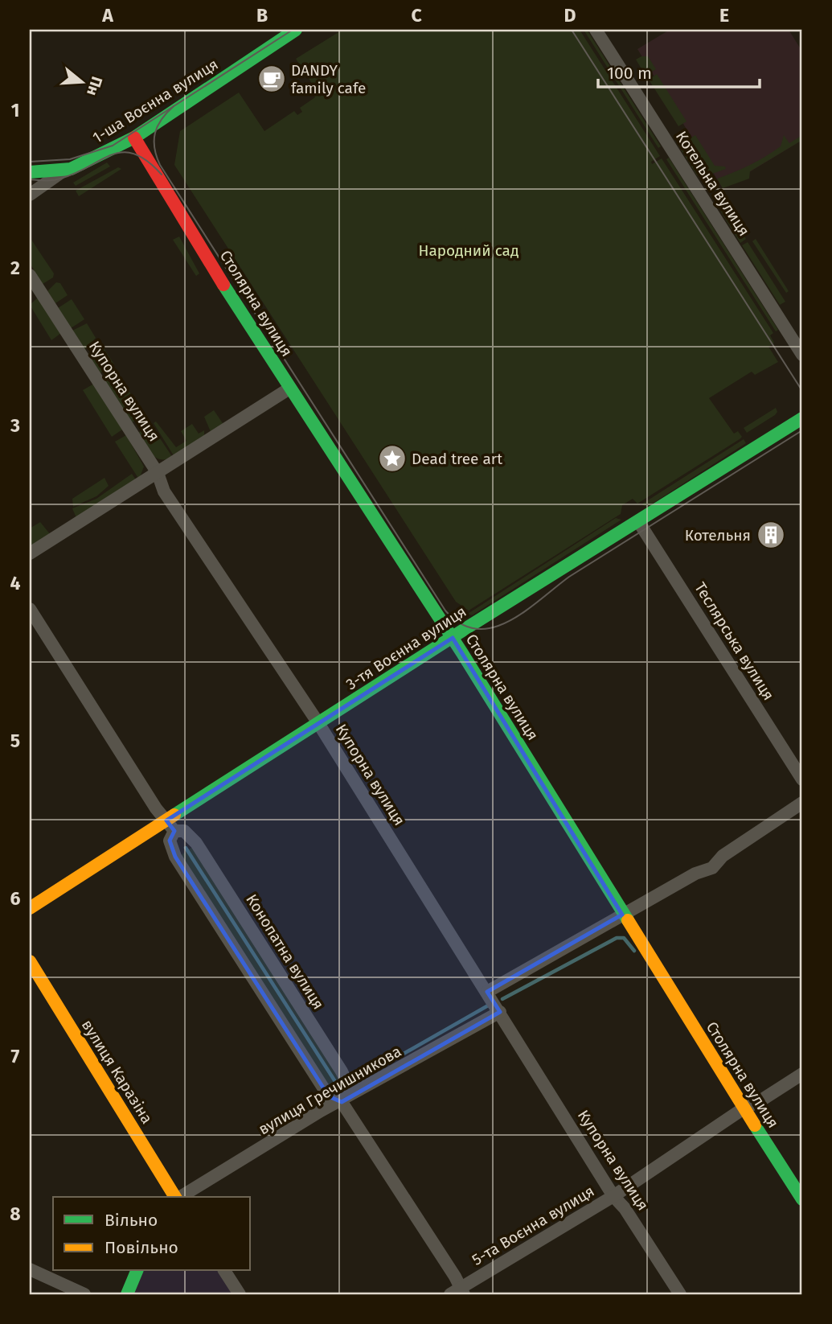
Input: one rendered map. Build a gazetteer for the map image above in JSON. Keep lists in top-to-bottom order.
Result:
{
  "streets": {
    "street": [
      "1-ша Воєнна вулиця",
      "Котельна вулиця",
      "Столярна вулиця",
      "Купорна вулиця",
      "Теслярська вулиця",
      "3-тя Воєнна вулиця",
      "Конопатна вулиця",
      "вулиця Каразіна",
      "вулиця Гречишникова",
      "5-та Воєнна вулиця"
    ]
  },
  "crossings": [
    ["1-ша Воєнна вулиця", "Столярна вулиця"],
    ["Столярна вулиця", "3-тя Воєнна вулиця"],
    ["Столярна вулиця", "5-та Воєнна вулиця"],
    ["Купорна вулиця", "3-тя Воєнна вулиця"],
    ["Купорна вулиця", "вулиця Гречишникова"],
    ["Купорна вулиця", "5-та Воєнна вулиця"],
    ["Теслярська вулиця", "3-тя Воєнна вулиця"],
    ["3-тя Воєнна вулиця", "Конопатна вулиця"],
    ["Конопатна вулиця", "вулиця Гречишникова"]
  ],
  "parks": ["Народний сад"],
  "places": {
    "cafe": ["DANDY family cafe"],
    "place": ["Dead tree art"],
    "building": ["Котельня"]
  },
  "legend": ["Вільно", "Повільно"],
  "scale_bar": "100 m",
  "north": "right",
  "grid": {
    "columns": [
      "A",
      "B",
      "C",
      "D",
      "E"
    ],
    "rows": [
      "1",
      "2",
      "3",
      "4",
      "5",
      "6",
      "7",
      "8"
    ]
  }
}
